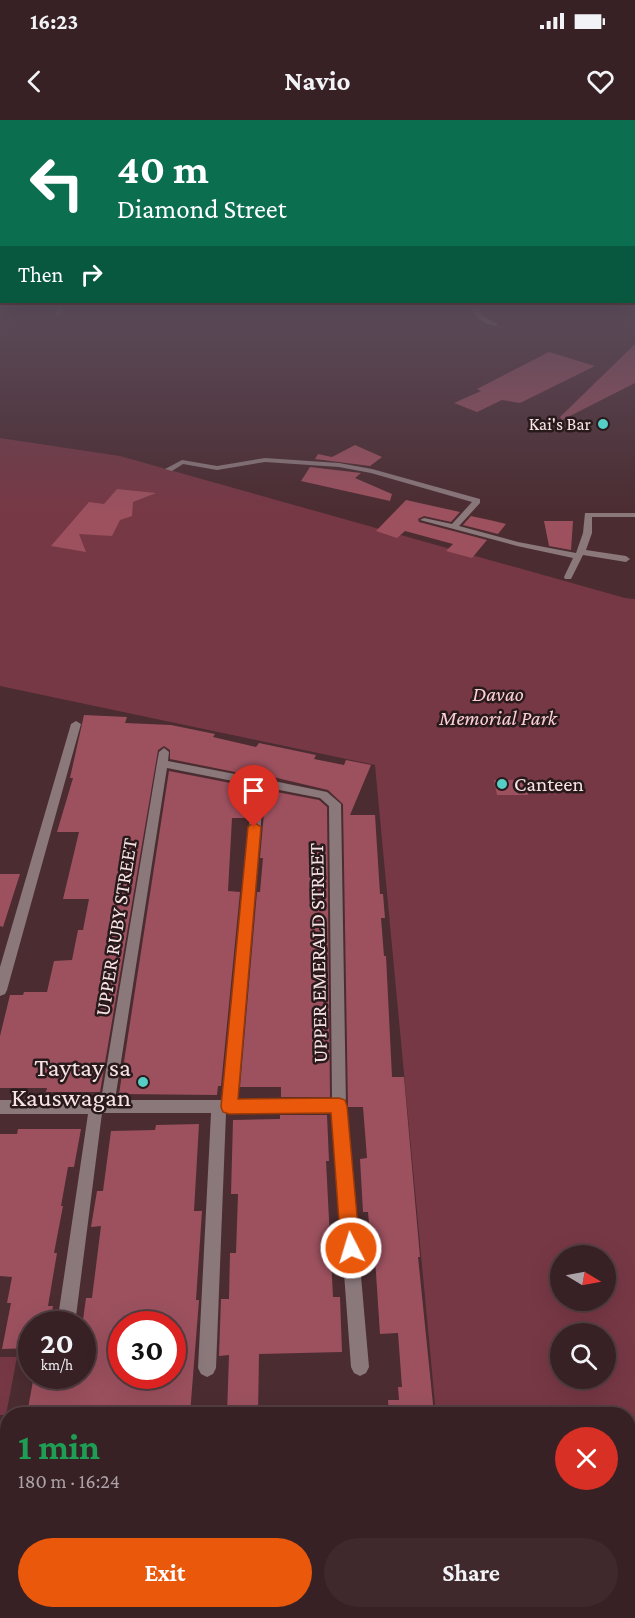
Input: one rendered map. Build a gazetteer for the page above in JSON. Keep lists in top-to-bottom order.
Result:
{
  "streets": {
    "street": ["UPPER RUBY STREET", "UPPER EMERALD STREET"]
  },
  "crossings": [
    ["UPPER RUBY STREET", "UPPER EMERALD STREET"]
  ],
  "parks": ["Davao Memorial Park"],
  "places": ["Kai's Bar", "Canteen", "Taytay sa Kauswagan"],
  "north": "right",
  "page": {
    "status": "16:23",
    "header": "Navio",
    "turn": ["40 m", "Diamond Street"],
    "then": "Then",
    "speed": "20 km/h",
    "limit": "30",
    "heading": ["1 min", "180 m · 16:24"],
    "buttons": ["Exit", "Share"]
  }
}
